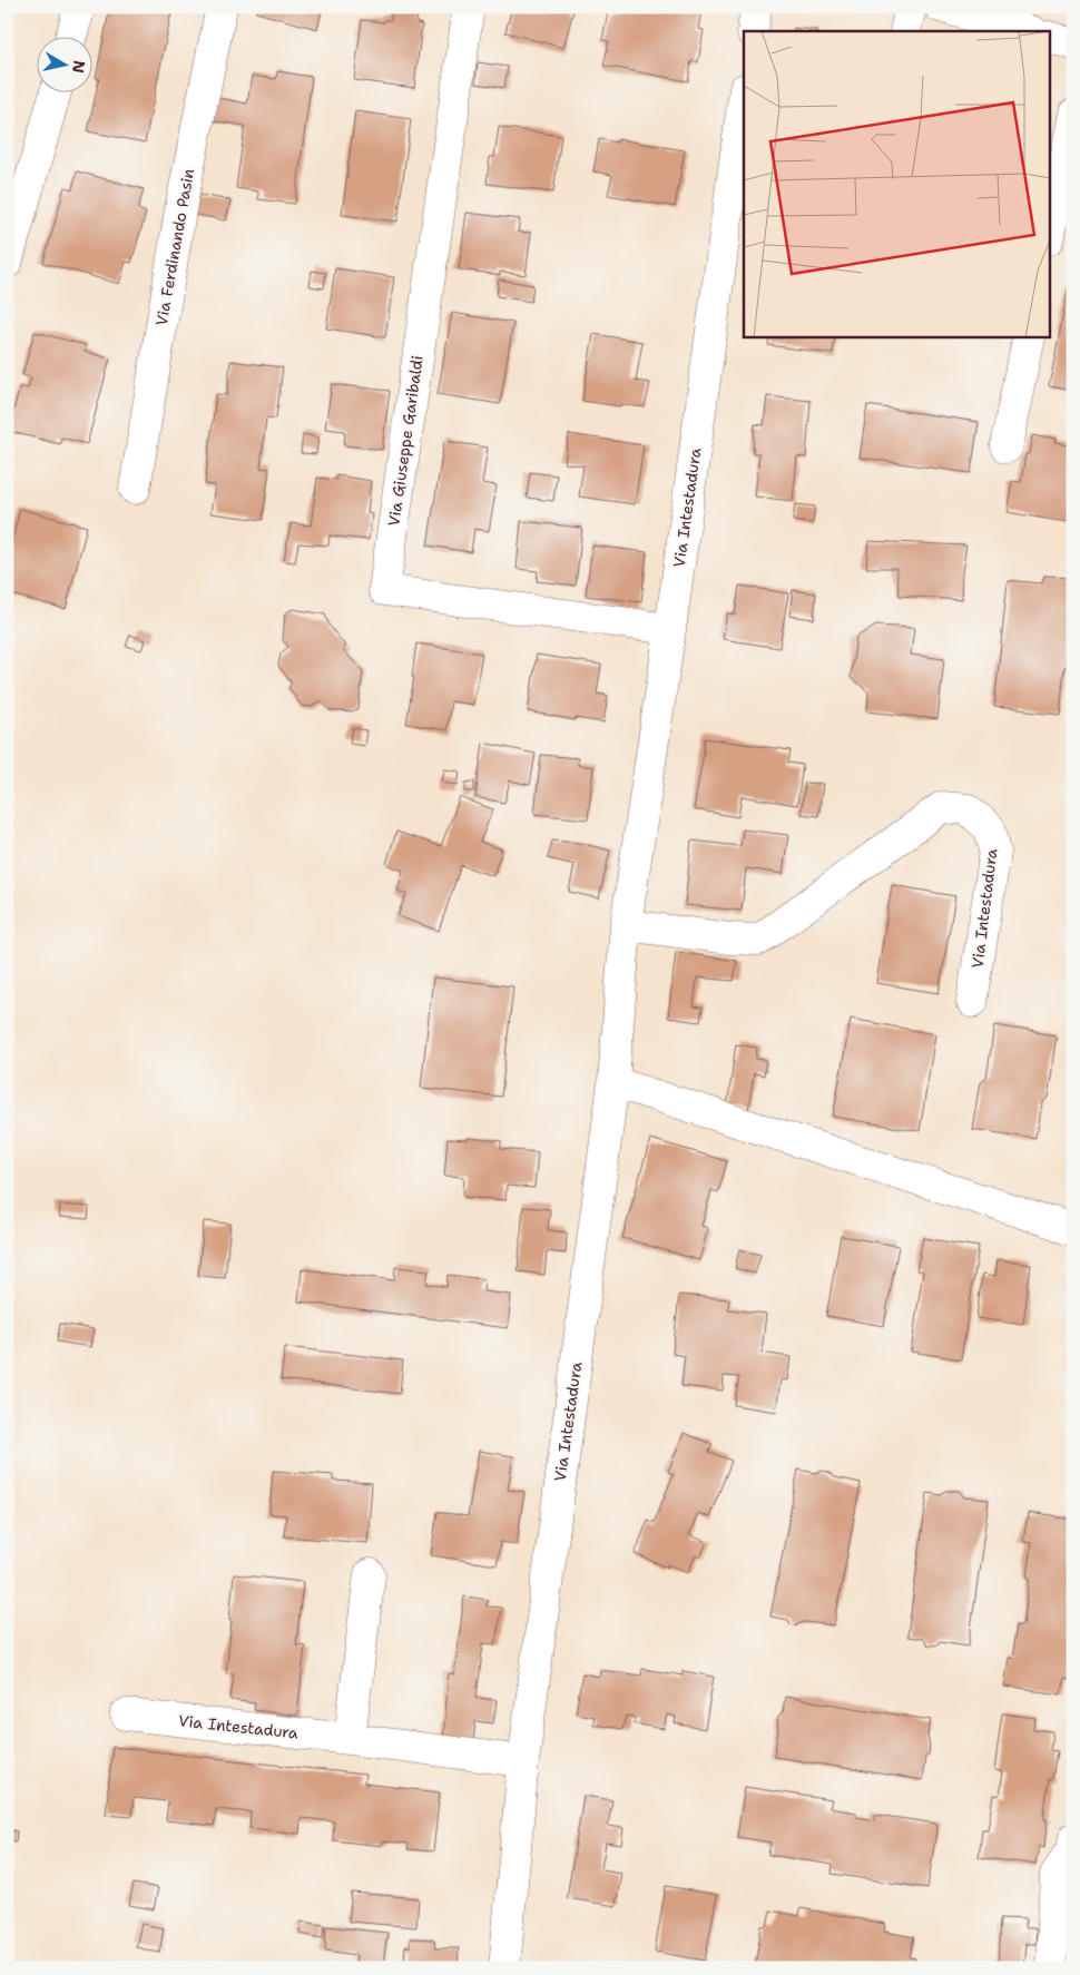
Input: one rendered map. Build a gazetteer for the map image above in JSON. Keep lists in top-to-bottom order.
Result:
{
  "streets": {
    "street": ["Via Ferdinando Pasin", "Via Giuseppe Garibaldi", "Via Intestadura"]
  },
  "crossings": [
    ["Via Giuseppe Garibaldi", "Via Intestadura"]
  ],
  "north": "right"
}
